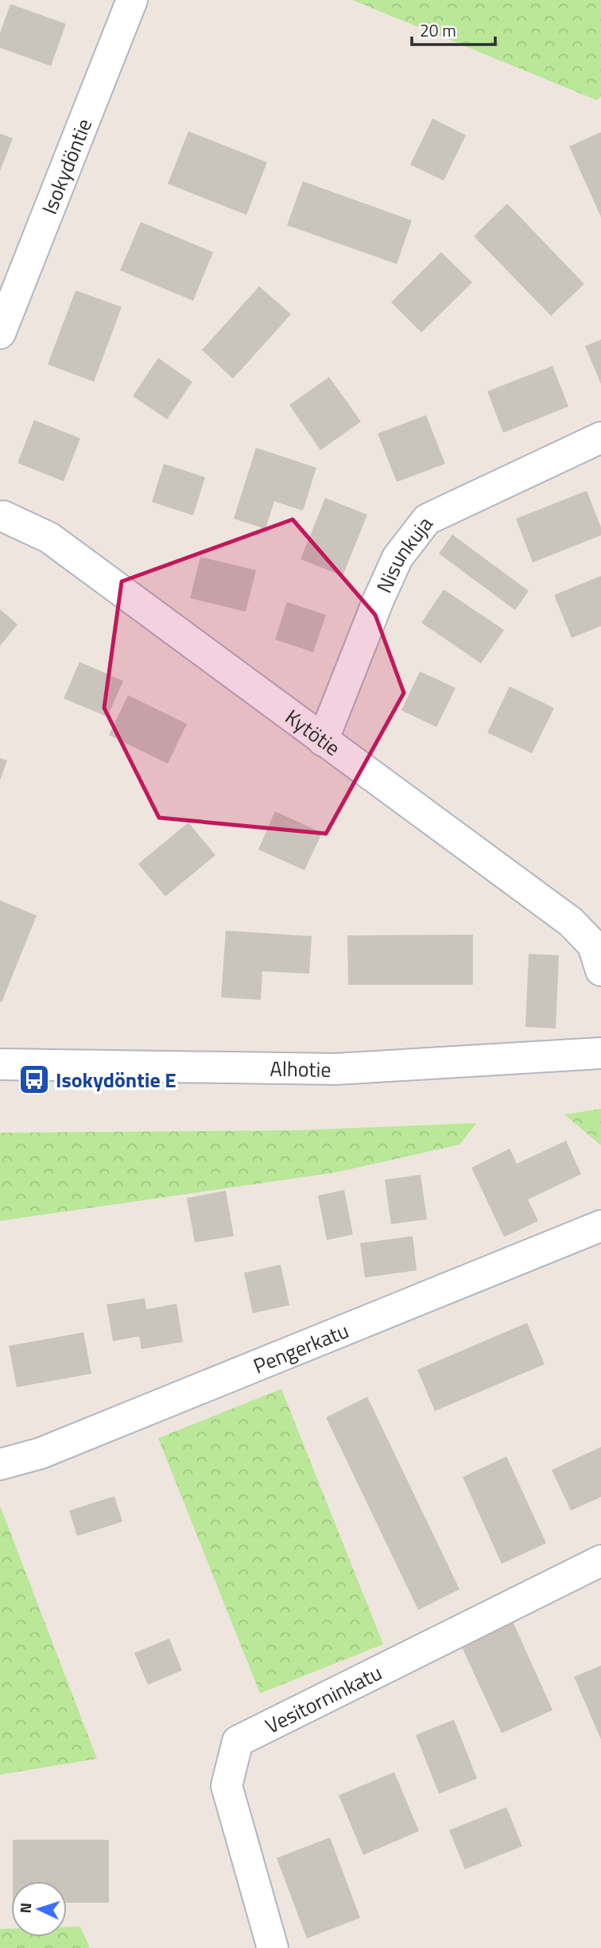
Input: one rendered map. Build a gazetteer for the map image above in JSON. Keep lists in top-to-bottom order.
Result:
{
  "streets": {
    "street": [
      "Isokydöntie",
      "Nisunkuja",
      "Kytötie",
      "Alhotie",
      "Pengerkatu",
      "Vesitorninkatu"
    ]
  },
  "crossings": [
    ["Nisunkuja", "Kytötie"]
  ],
  "places": {
    "bus stop": ["Isokydöntie E"]
  },
  "scale_bar": "20 m",
  "north": "left"
}
